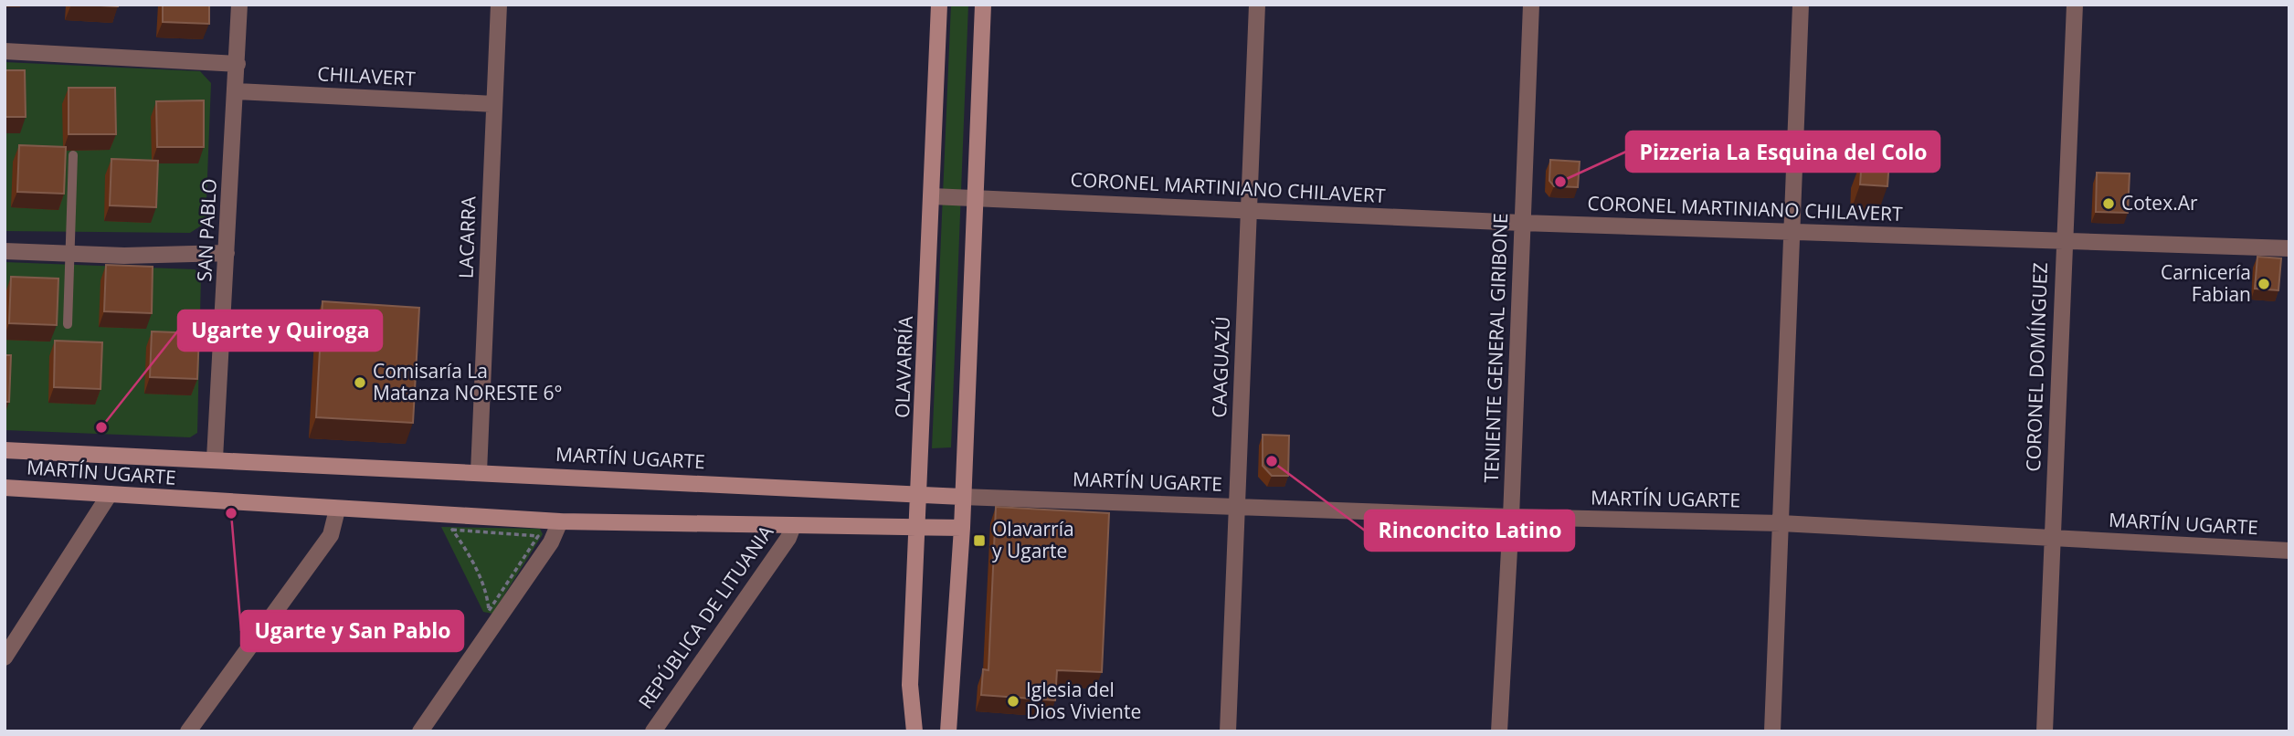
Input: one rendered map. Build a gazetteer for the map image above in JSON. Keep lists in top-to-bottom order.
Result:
{
  "streets": {
    "street": [
      "CHILAVERT",
      "CORONEL MARTINIANO CHILAVERT",
      "SAN PABLO",
      "LACARRA",
      "TENIENTE GENERAL GIRIBONE",
      "OLAVARRÍA",
      "CAAGUAZÚ",
      "CORONEL DOMÍNGUEZ",
      "MARTÍN UGARTE",
      "REPÚBLICA DE LITUANIA"
    ]
  },
  "crossings": [
    ["CHILAVERT", "SAN PABLO"],
    ["CHILAVERT", "LACARRA"],
    ["CORONEL MARTINIANO CHILAVERT", "TENIENTE GENERAL GIRIBONE"],
    ["CORONEL MARTINIANO CHILAVERT", "OLAVARRÍA"],
    ["CORONEL MARTINIANO CHILAVERT", "CAAGUAZÚ"],
    ["CORONEL MARTINIANO CHILAVERT", "CORONEL DOMÍNGUEZ"],
    ["SAN PABLO", "MARTÍN UGARTE"],
    ["LACARRA", "MARTÍN UGARTE"],
    ["TENIENTE GENERAL GIRIBONE", "MARTÍN UGARTE"],
    ["OLAVARRÍA", "MARTÍN UGARTE"],
    ["CAAGUAZÚ", "MARTÍN UGARTE"],
    ["CORONEL DOMÍNGUEZ", "MARTÍN UGARTE"],
    ["MARTÍN UGARTE", "REPÚBLICA DE LITUANIA"]
  ],
  "places": {
    "other": [
      "Pizzeria La Esquina del Colo",
      "Cotex.Ar",
      "Carnicería Fabian",
      "Comisaría La Matanza NORESTE 6°",
      "Ugarte y Quiroga",
      "Rinconcito Latino",
      "Ugarte y San Pablo",
      "Iglesia del Dios Viviente"
    ],
    "transit": ["Olavarría y Ugarte"]
  }
}
